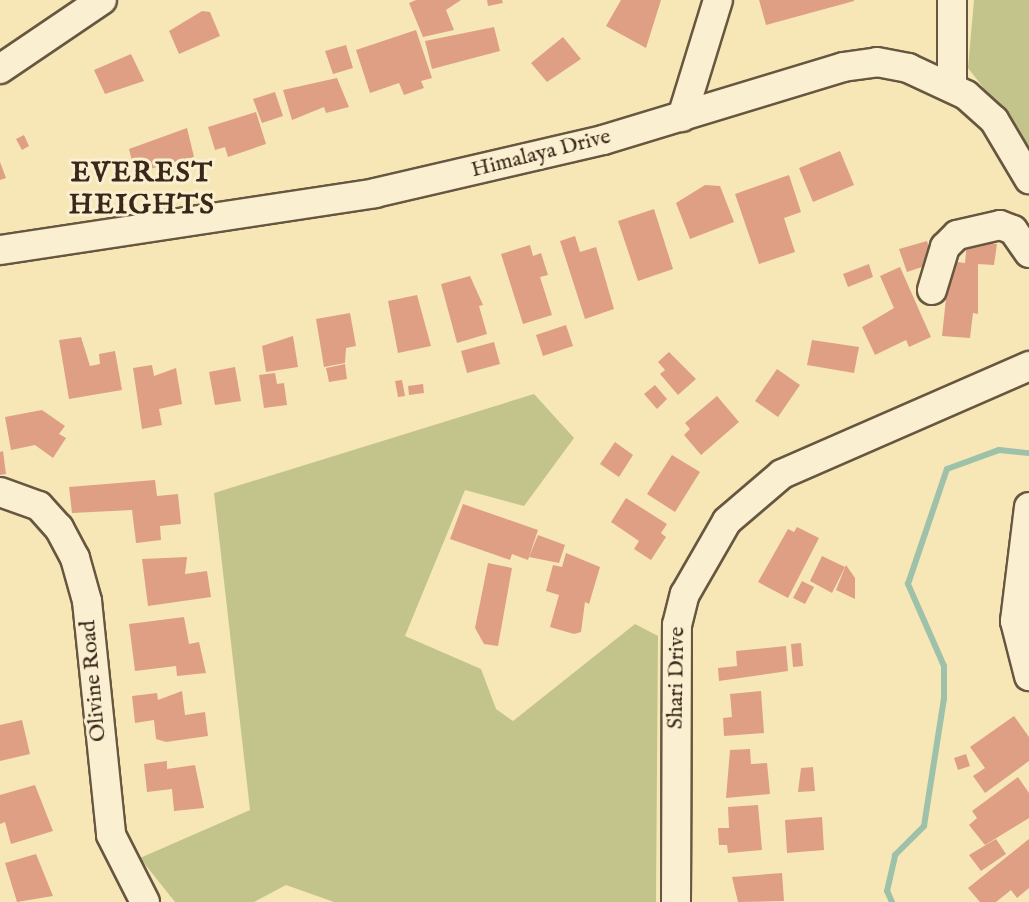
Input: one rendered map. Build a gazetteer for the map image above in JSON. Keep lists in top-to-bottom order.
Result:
{
  "streets": {
    "street": ["Himalaya Drive", "Shari Drive", "Olivine Road"]
  },
  "districts": ["EVEREST HEIGHTS"]
}
